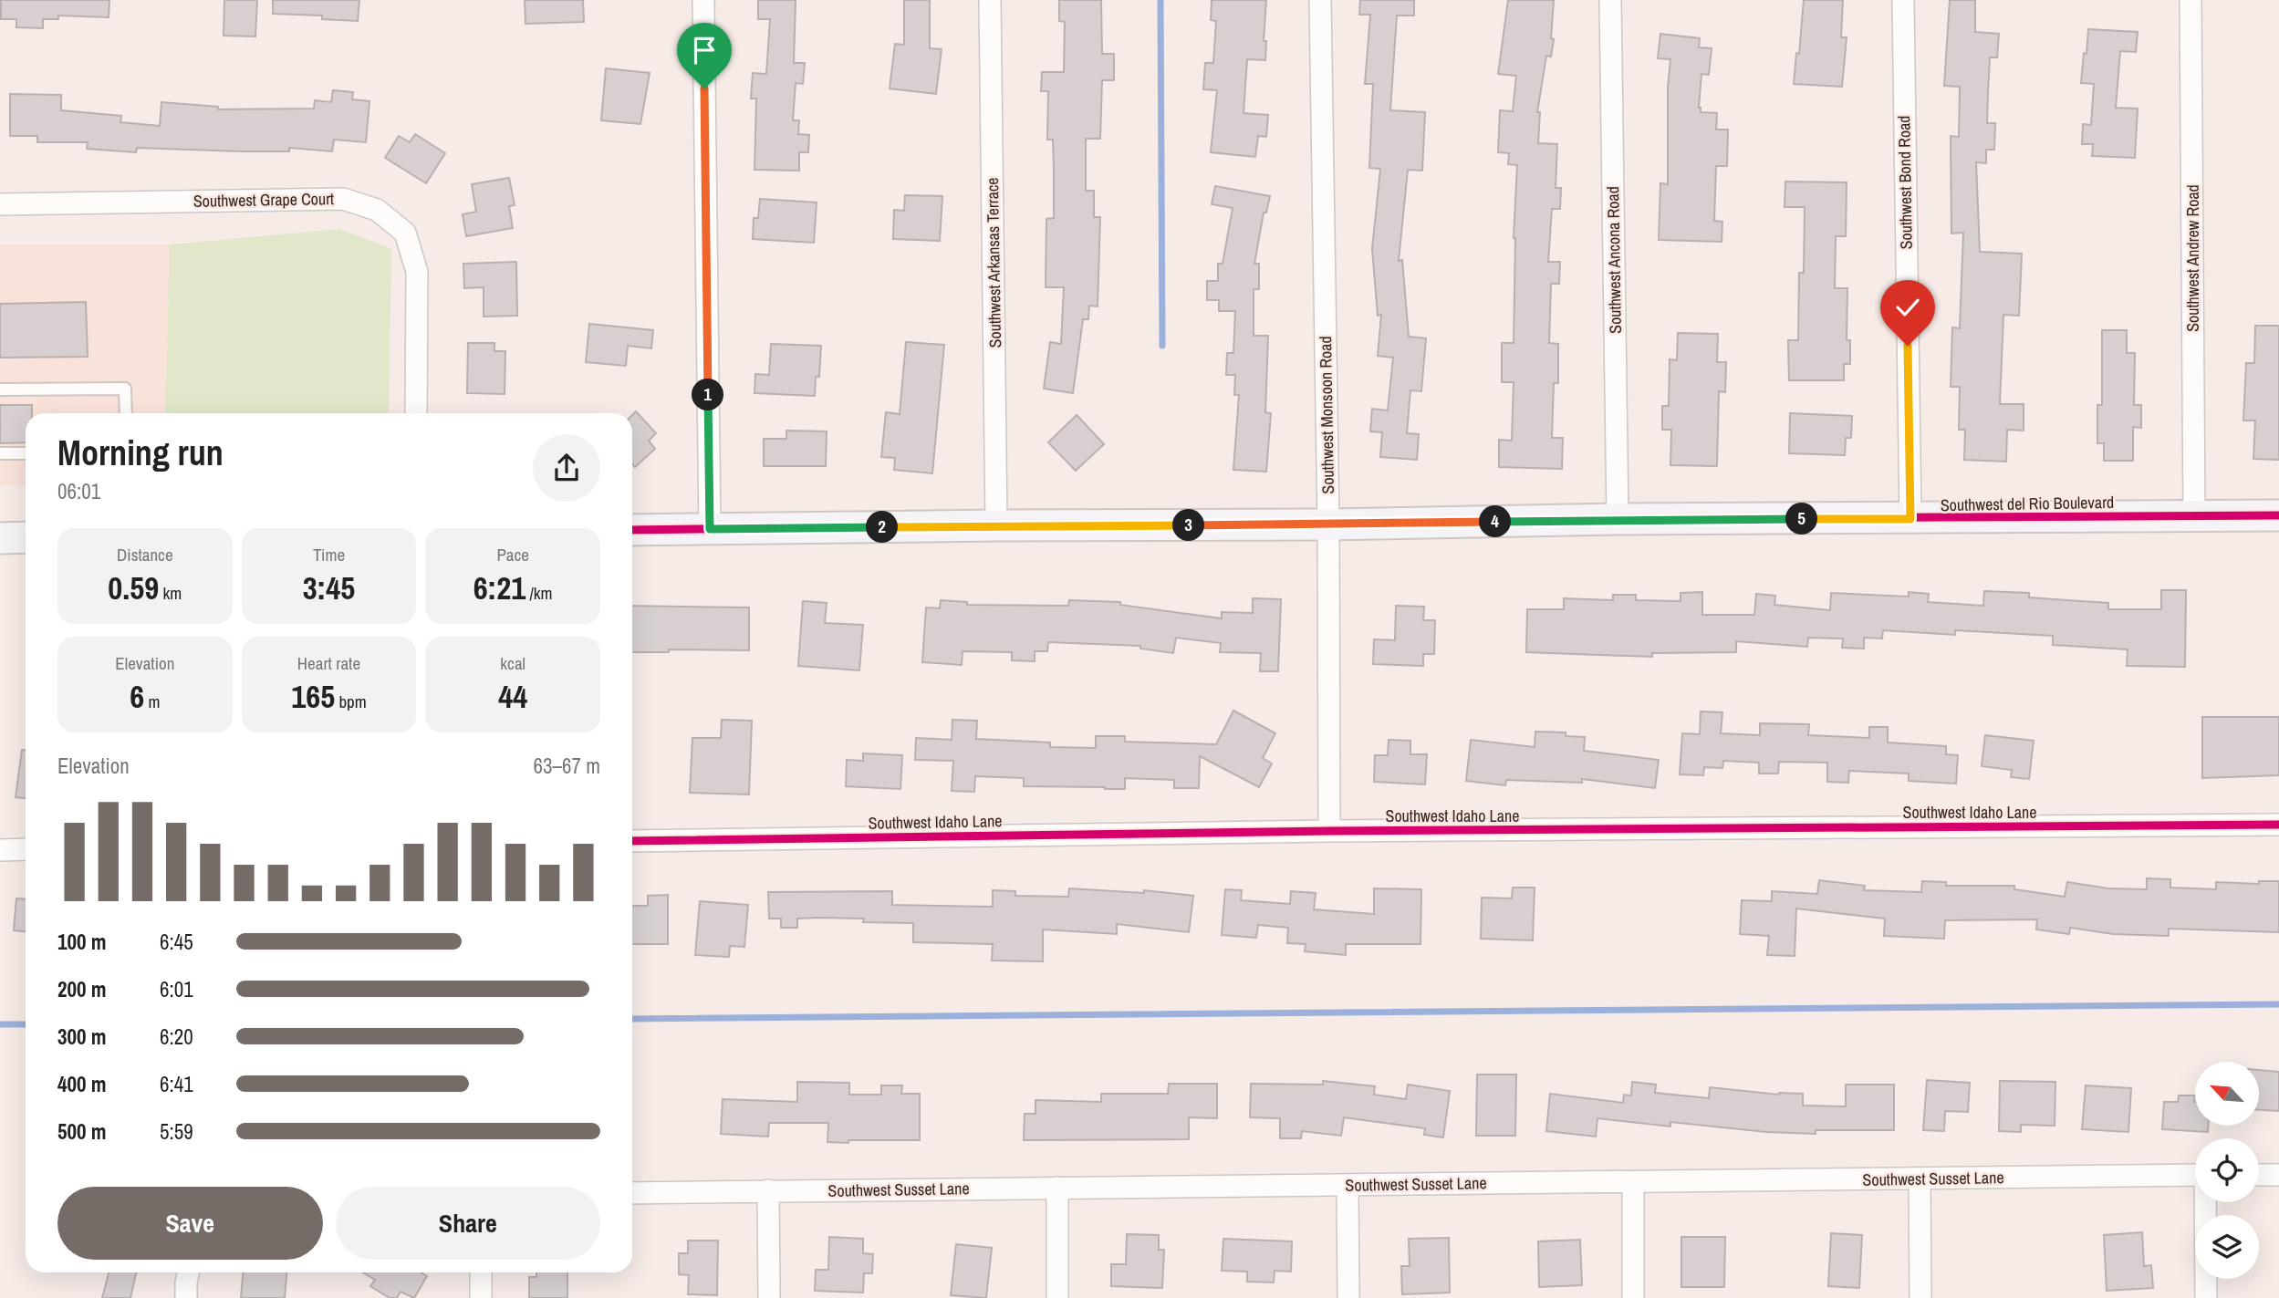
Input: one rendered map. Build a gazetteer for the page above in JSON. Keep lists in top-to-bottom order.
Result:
{
  "streets": {
    "street": [
      "Southwest Bond Road",
      "Southwest Grape Court",
      "Southwest Andrew Road",
      "Southwest Ancona Road",
      "Southwest Arkansas Terrace",
      "Southwest Monsoon Road",
      "Southwest del Rio Boulevard",
      "Southwest Idaho Lane",
      "Southwest Susset Lane"
    ]
  },
  "crossings": [
    ["Southwest Bond Road", "Southwest del Rio Boulevard"],
    ["Southwest Andrew Road", "Southwest del Rio Boulevard"],
    ["Southwest Ancona Road", "Southwest del Rio Boulevard"],
    ["Southwest Arkansas Terrace", "Southwest del Rio Boulevard"],
    ["Southwest Monsoon Road", "Southwest del Rio Boulevard"],
    ["Southwest Monsoon Road", "Southwest Idaho Lane"]
  ],
  "north": "top left",
  "page": {
    "pins": [
      "1",
      "5",
      "4",
      "3",
      "2"
    ],
    "heading": ["Morning run", "06:01"],
    "stats": [
      ["Distance", "0.59 km"],
      ["Time", "3:45"],
      ["Pace", "6:21 /km"],
      ["Elevation", "6 m"],
      ["Heart rate", "165 bpm"],
      ["kcal", "44"]
    ],
    "chart": ["Elevation", "63–67 m"],
    "list": [
      {
        "name": "100 m",
        "note": "6:45"
      },
      {
        "name": "200 m",
        "note": "6:01"
      },
      {
        "name": "300 m",
        "note": "6:20"
      },
      {
        "name": "400 m",
        "note": "6:41"
      },
      {
        "name": "500 m",
        "note": "5:59"
      }
    ],
    "buttons": ["Save", "Share"]
  }
}
